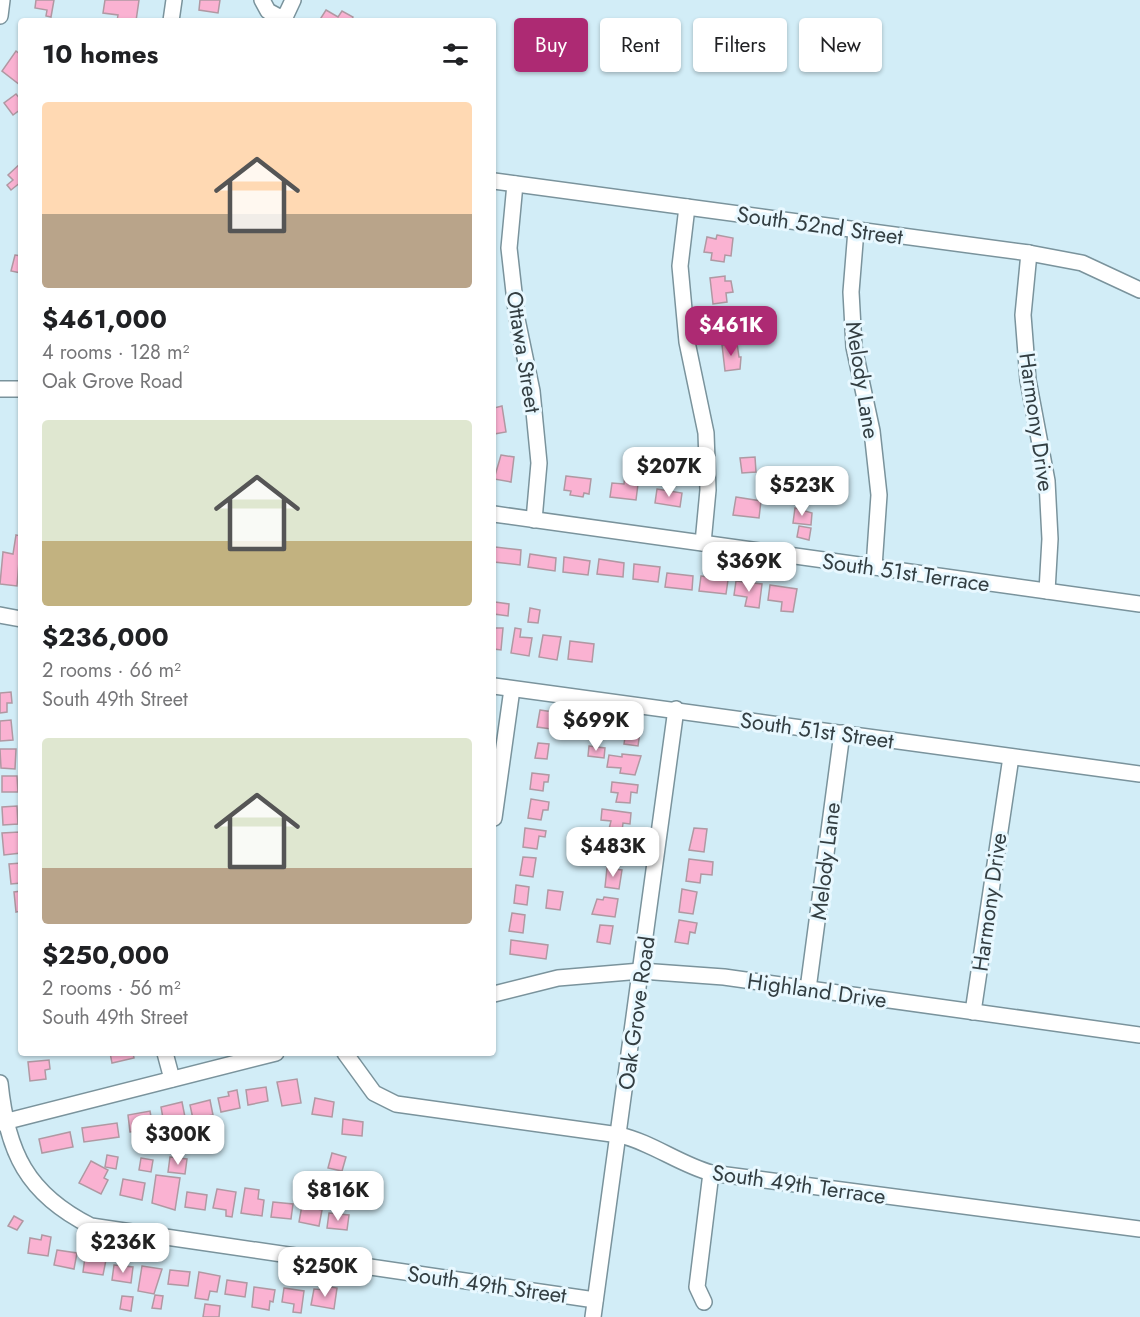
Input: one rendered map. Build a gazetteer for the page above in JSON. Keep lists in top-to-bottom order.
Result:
{
  "streets": {
    "street": [
      "South 52nd Street",
      "Ottawa Street",
      "Melody Lane",
      "Harmony Drive",
      "South 51st Terrace",
      "South 51st Street",
      "Highland Drive",
      "Oak Grove Road",
      "South 49th Terrace",
      "South 49th Street"
    ]
  },
  "crossings": [
    ["South 52nd Street", "Ottawa Street"],
    ["South 52nd Street", "Melody Lane"],
    ["South 52nd Street", "Harmony Drive"],
    ["Ottawa Street", "South 51st Terrace"],
    ["Melody Lane", "South 51st Terrace"],
    ["Melody Lane", "South 51st Street"],
    ["Melody Lane", "Highland Drive"],
    ["Harmony Drive", "South 51st Terrace"],
    ["Harmony Drive", "South 51st Street"],
    ["Harmony Drive", "Highland Drive"],
    ["South 51st Street", "Oak Grove Road"],
    ["Highland Drive", "Oak Grove Road"],
    ["Oak Grove Road", "South 49th Terrace"],
    ["Oak Grove Road", "South 49th Street"]
  ],
  "page": {
    "chip": [
      "Buy",
      "Rent",
      "Filters",
      "New"
    ],
    "heading": "10 homes",
    "list": [
      {
        "name": "$461,000",
        "note": "4 rooms · 128 m² · Oak Grove Road"
      },
      {
        "name": "$236,000",
        "note": "2 rooms · 66 m² · South 49th Street"
      },
      {
        "name": "$250,000",
        "note": "2 rooms · 56 m² · South 49th Street"
      }
    ],
    "price": [
      "$461K",
      "$207K",
      "$523K",
      "$369K",
      "$699K",
      "$483K",
      "$300K",
      "$816K",
      "$236K",
      "$250K"
    ]
  }
}
